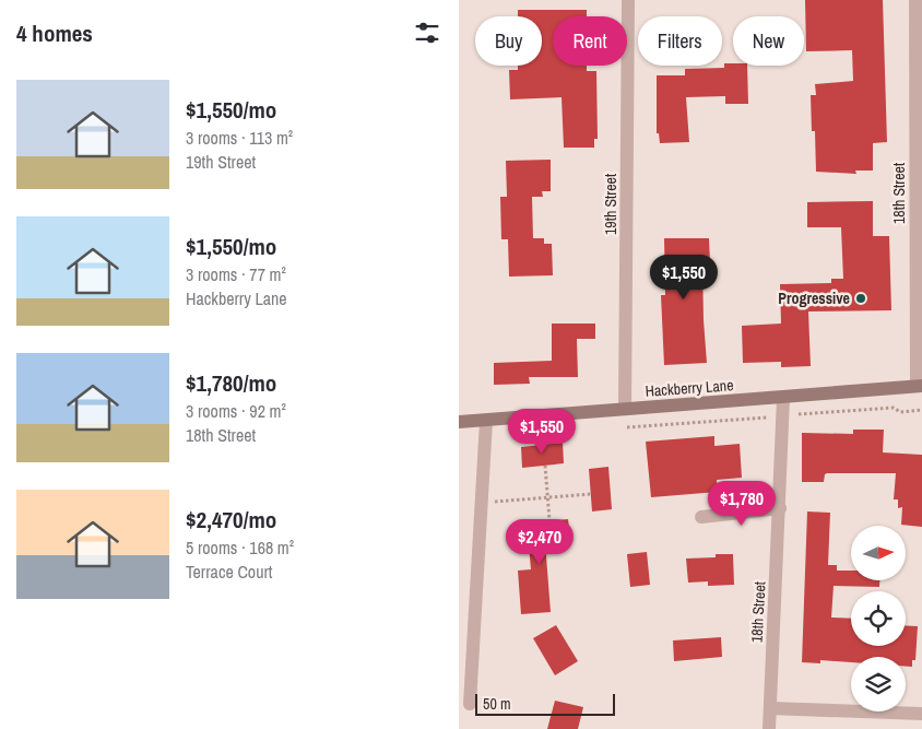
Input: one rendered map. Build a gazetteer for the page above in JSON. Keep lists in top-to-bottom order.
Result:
{
  "streets": {
    "main road": ["Hackberry Lane"],
    "street": ["18th Street", "19th Street"]
  },
  "crossings": [
    ["18th Street", "Hackberry Lane"],
    ["19th Street", "Hackberry Lane"]
  ],
  "places": ["Progressive"],
  "scale_bar": "50 m",
  "north": "right",
  "page": {
    "heading": "4 homes",
    "chip": [
      "Buy",
      "Rent",
      "Filters",
      "New"
    ],
    "list": [
      {
        "name": "$1,550/mo",
        "note": "3 rooms · 113 m² · 19th Street"
      },
      {
        "name": "$1,550/mo",
        "note": "3 rooms · 77 m² · Hackberry Lane"
      },
      {
        "name": "$1,780/mo",
        "note": "3 rooms · 92 m² · 18th Street"
      },
      {
        "name": "$2,470/mo",
        "note": "5 rooms · 168 m² · Terrace Court"
      }
    ],
    "price": [
      "$1,550",
      "$1,550",
      "$1,780",
      "$2,470"
    ],
    "scale": "50 m"
  }
}
